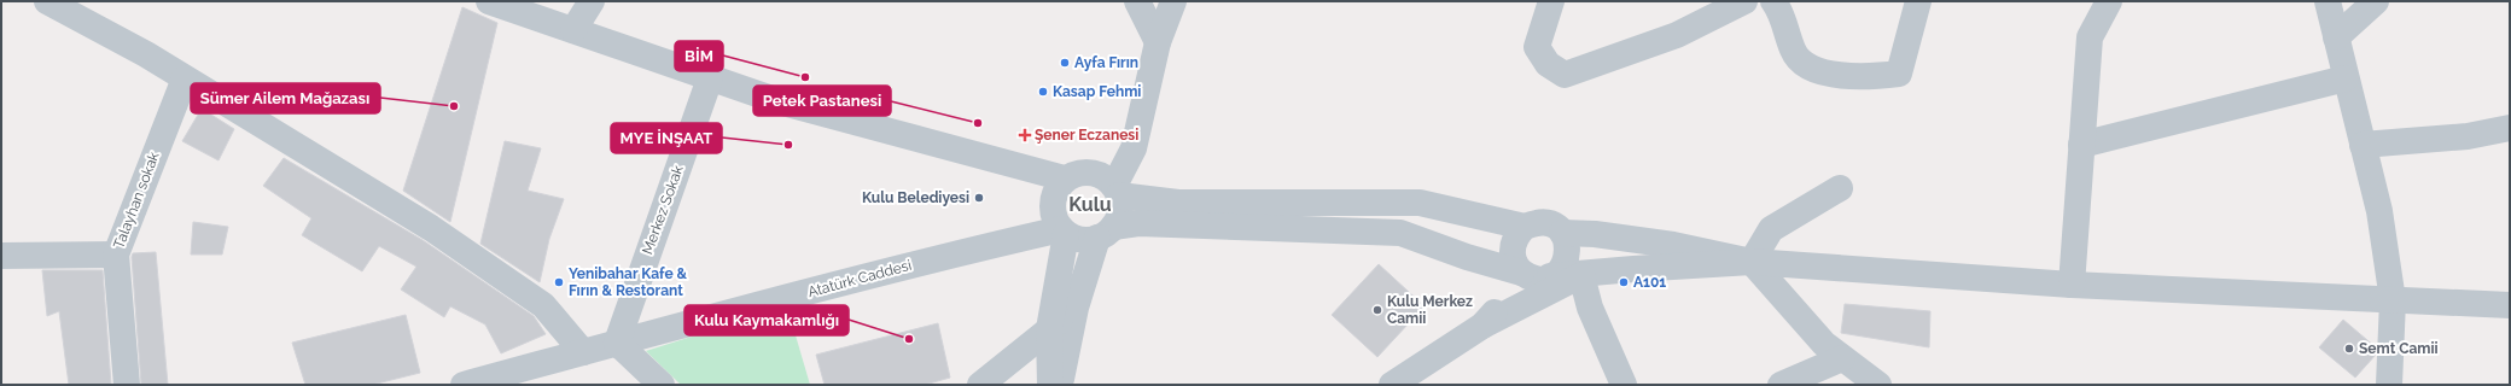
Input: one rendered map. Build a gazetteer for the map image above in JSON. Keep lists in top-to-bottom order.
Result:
{
  "streets": {
    "street": ["Talayhan sokak", "Merkez Sokak", "Atatürk Caddesi"]
  },
  "crossings": [
    ["Merkez Sokak", "Atatürk Caddesi"]
  ],
  "districts": ["Kulu"],
  "places": {
    "other": [
      "Ayfa Fırın",
      "BİM",
      "Kasap Fehmi",
      "Sümer Ailem Mağazası",
      "Petek Pastanesi",
      "MYE İNŞAAT",
      "Kulu Belediyesi",
      "Yenibahar Kafe & Fırın & Restorant",
      "A101",
      "Kulu Merkez Camii",
      "Kulu Kaymakamlığı",
      "Semt Camii"
    ],
    "health": ["Şener Eczanesi"]
  }
}
